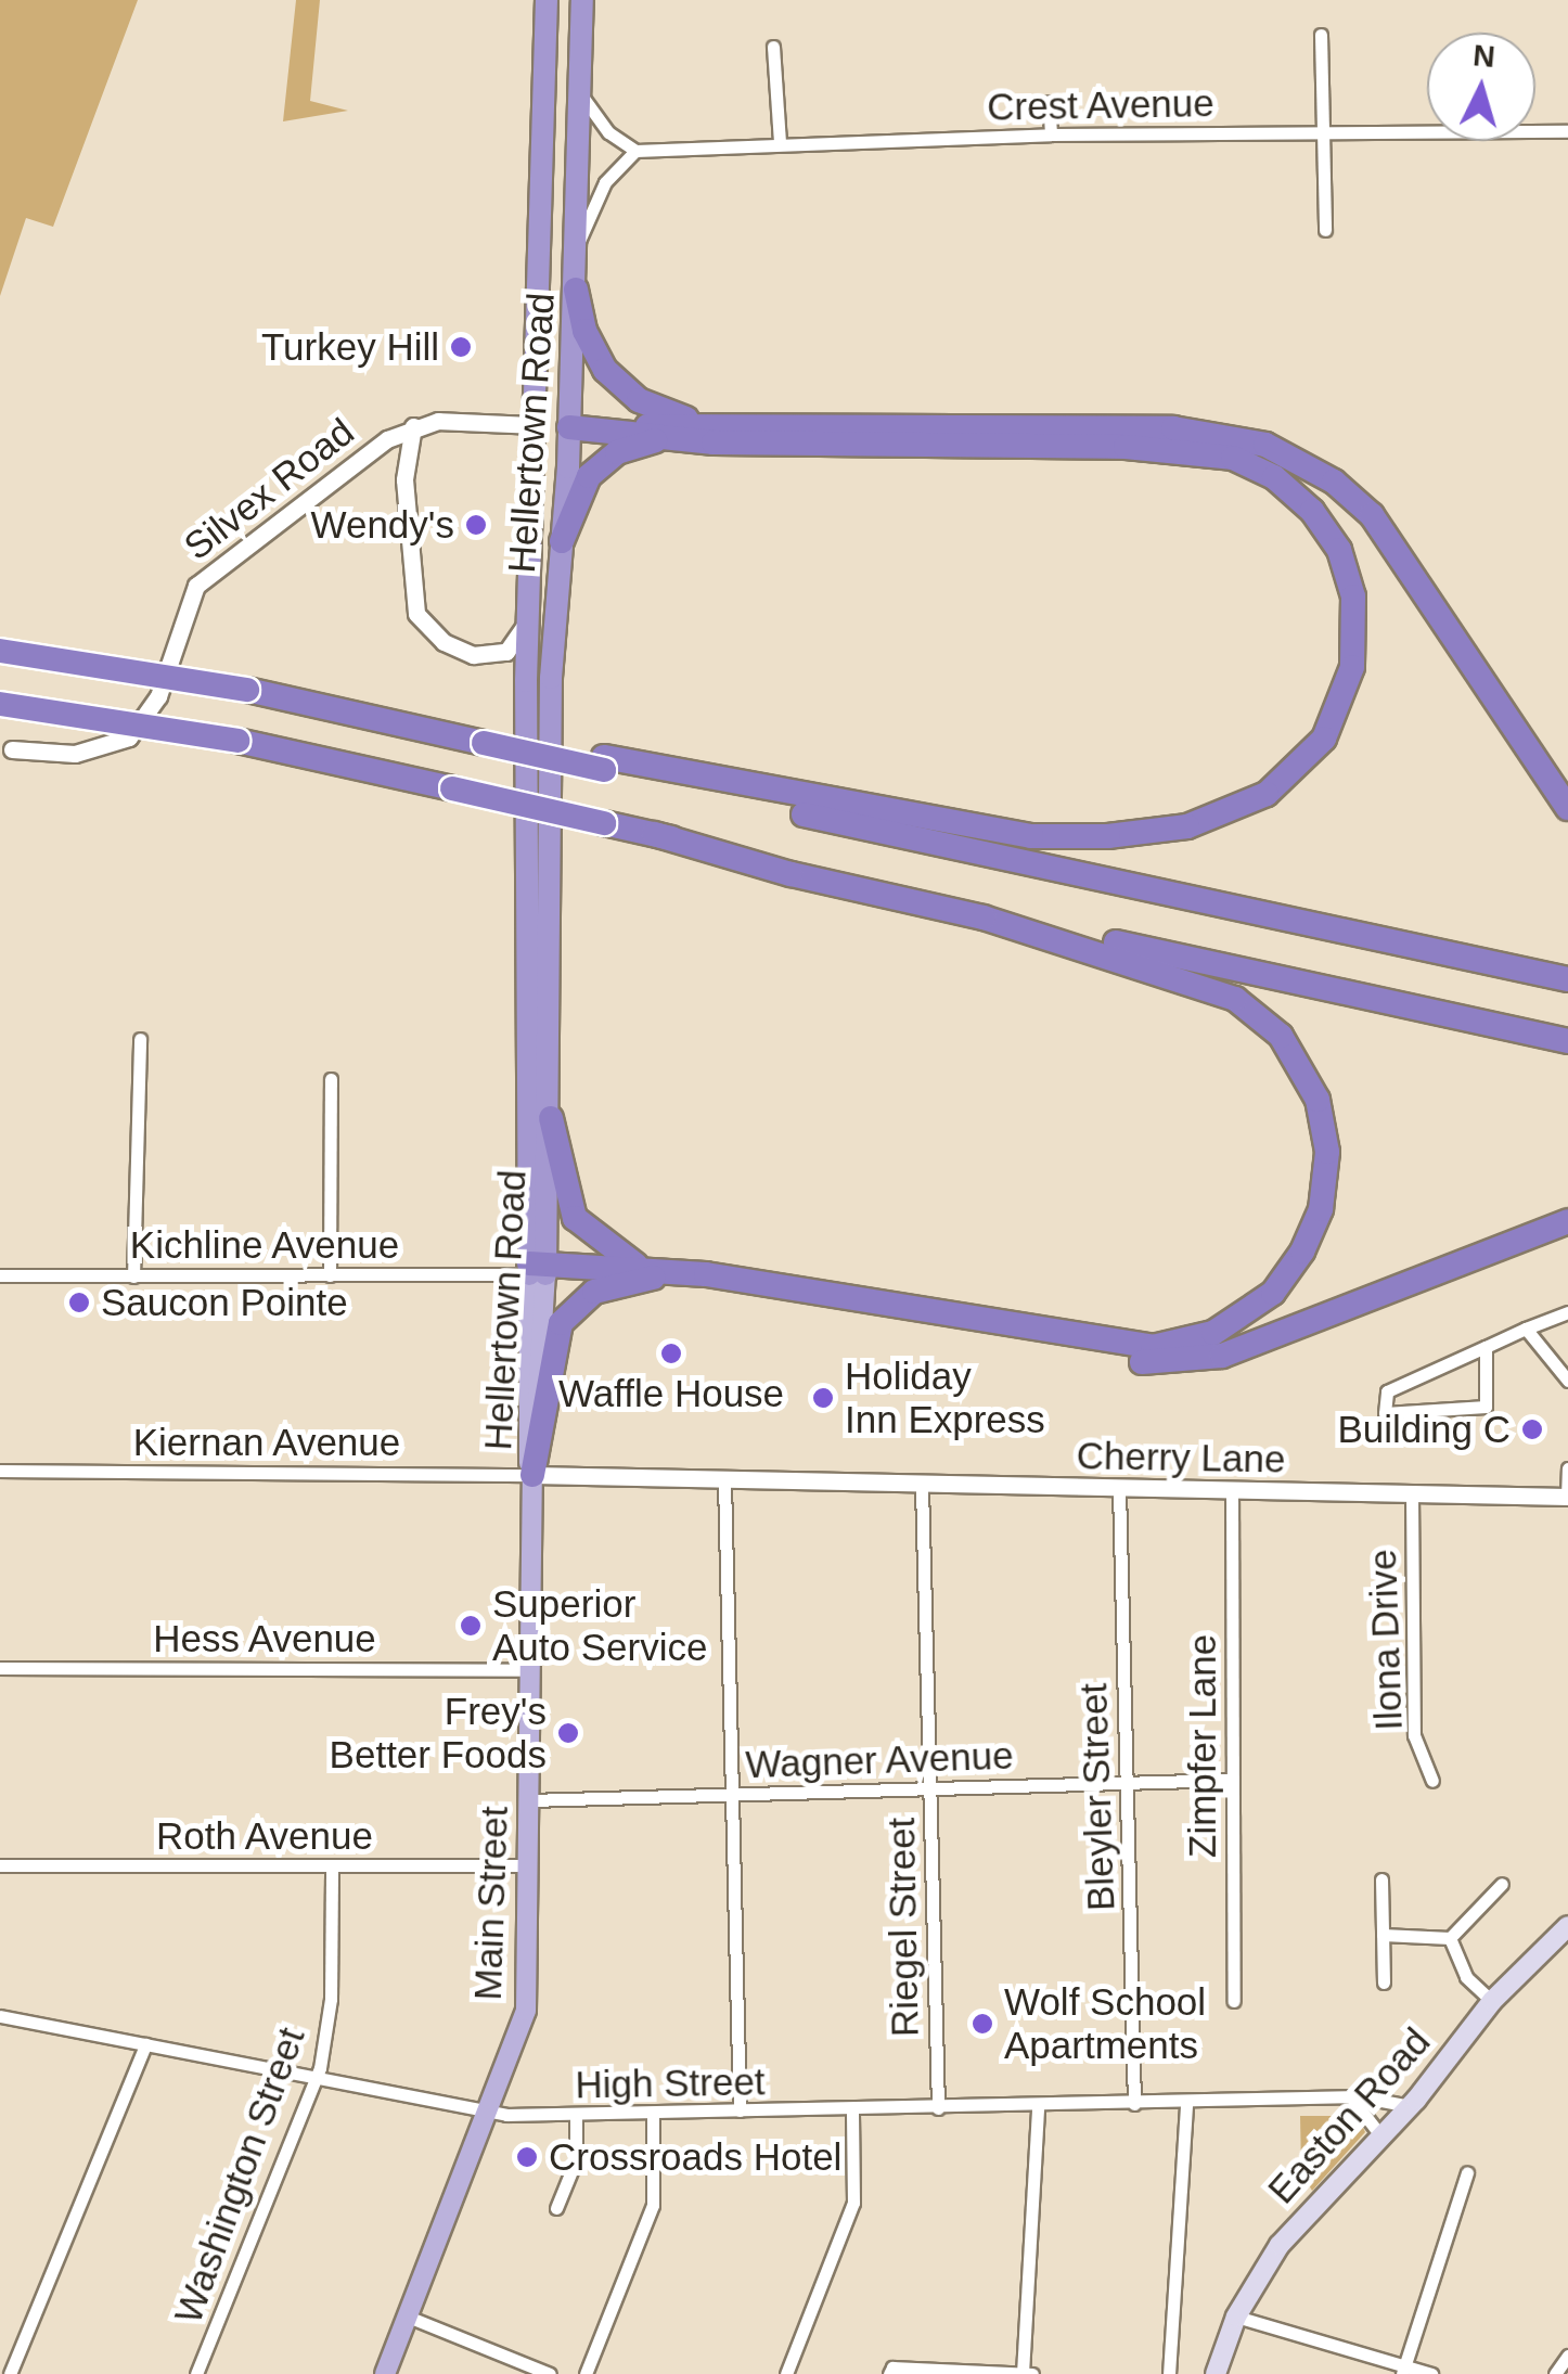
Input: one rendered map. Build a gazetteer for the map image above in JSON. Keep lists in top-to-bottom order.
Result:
{
  "streets": {
    "highway": ["Hellertown Road"],
    "main road": ["Main Street", "Easton Road"],
    "street": [
      "Crest Avenue",
      "Silvex Road",
      "Kichline Avenue",
      "Kiernan Avenue",
      "Cherry Lane",
      "Hess Avenue",
      "Ilona Drive",
      "Zimpfer Lane",
      "Wagner Avenue",
      "Bleyler Street",
      "Roth Avenue",
      "Riegel Street",
      "High Street",
      "Washington Street"
    ]
  },
  "crossings": [
    ["Hellertown Road", "Silvex Road"],
    ["Hellertown Road", "Kichline Avenue"],
    ["Hellertown Road", "Kiernan Avenue"],
    ["Hellertown Road", "Cherry Lane"],
    ["Hellertown Road", "Main Street"],
    ["Kiernan Avenue", "Cherry Lane"],
    ["Kiernan Avenue", "Main Street"],
    ["Cherry Lane", "Ilona Drive"],
    ["Cherry Lane", "Zimpfer Lane"],
    ["Cherry Lane", "Bleyler Street"],
    ["Cherry Lane", "Main Street"],
    ["Cherry Lane", "Riegel Street"],
    ["Hess Avenue", "Main Street"],
    ["Zimpfer Lane", "Wagner Avenue"],
    ["Wagner Avenue", "Bleyler Street"],
    ["Wagner Avenue", "Main Street"],
    ["Wagner Avenue", "Riegel Street"],
    ["Bleyler Street", "High Street"],
    ["Roth Avenue", "Main Street"],
    ["Roth Avenue", "Washington Street"],
    ["Main Street", "High Street"],
    ["Riegel Street", "High Street"],
    ["High Street", "Easton Road"],
    ["High Street", "Washington Street"]
  ],
  "places": [
    "Turkey Hill",
    "Wendy's",
    "Saucon Pointe",
    "Waffle House",
    "Holiday Inn Express",
    "Building C",
    "Superior Auto Service",
    "Frey's Better Foods",
    "Wolf School Apartments",
    "Crossroads Hotel"
  ],
  "north": "top"
}
